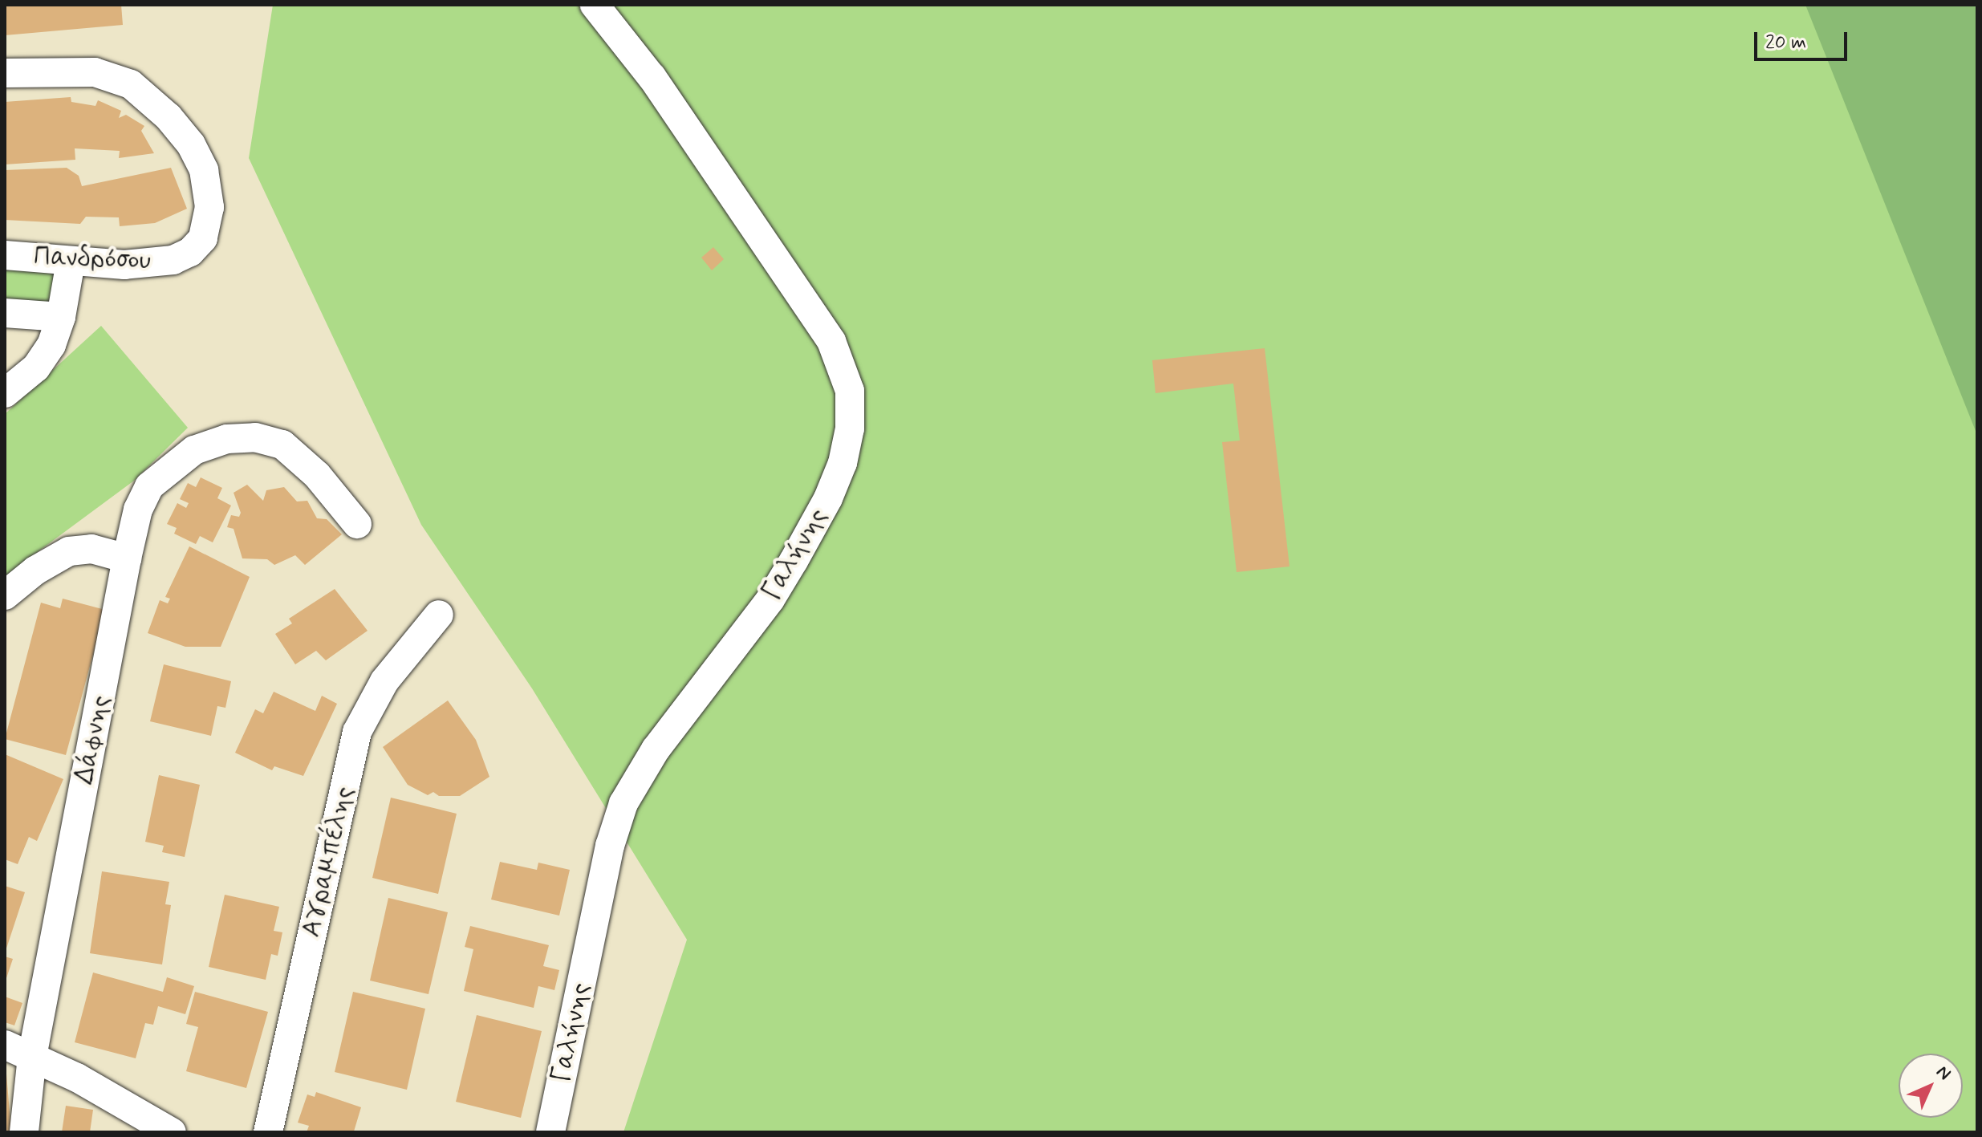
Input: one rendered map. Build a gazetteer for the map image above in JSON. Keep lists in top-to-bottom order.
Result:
{
  "streets": {
    "street": [
      "Πανδρόσου",
      "Γαλήνης",
      "Δάφνης",
      "Αγραμπέλης"
    ]
  },
  "scale_bar": "20 m",
  "north": "top right"
}
